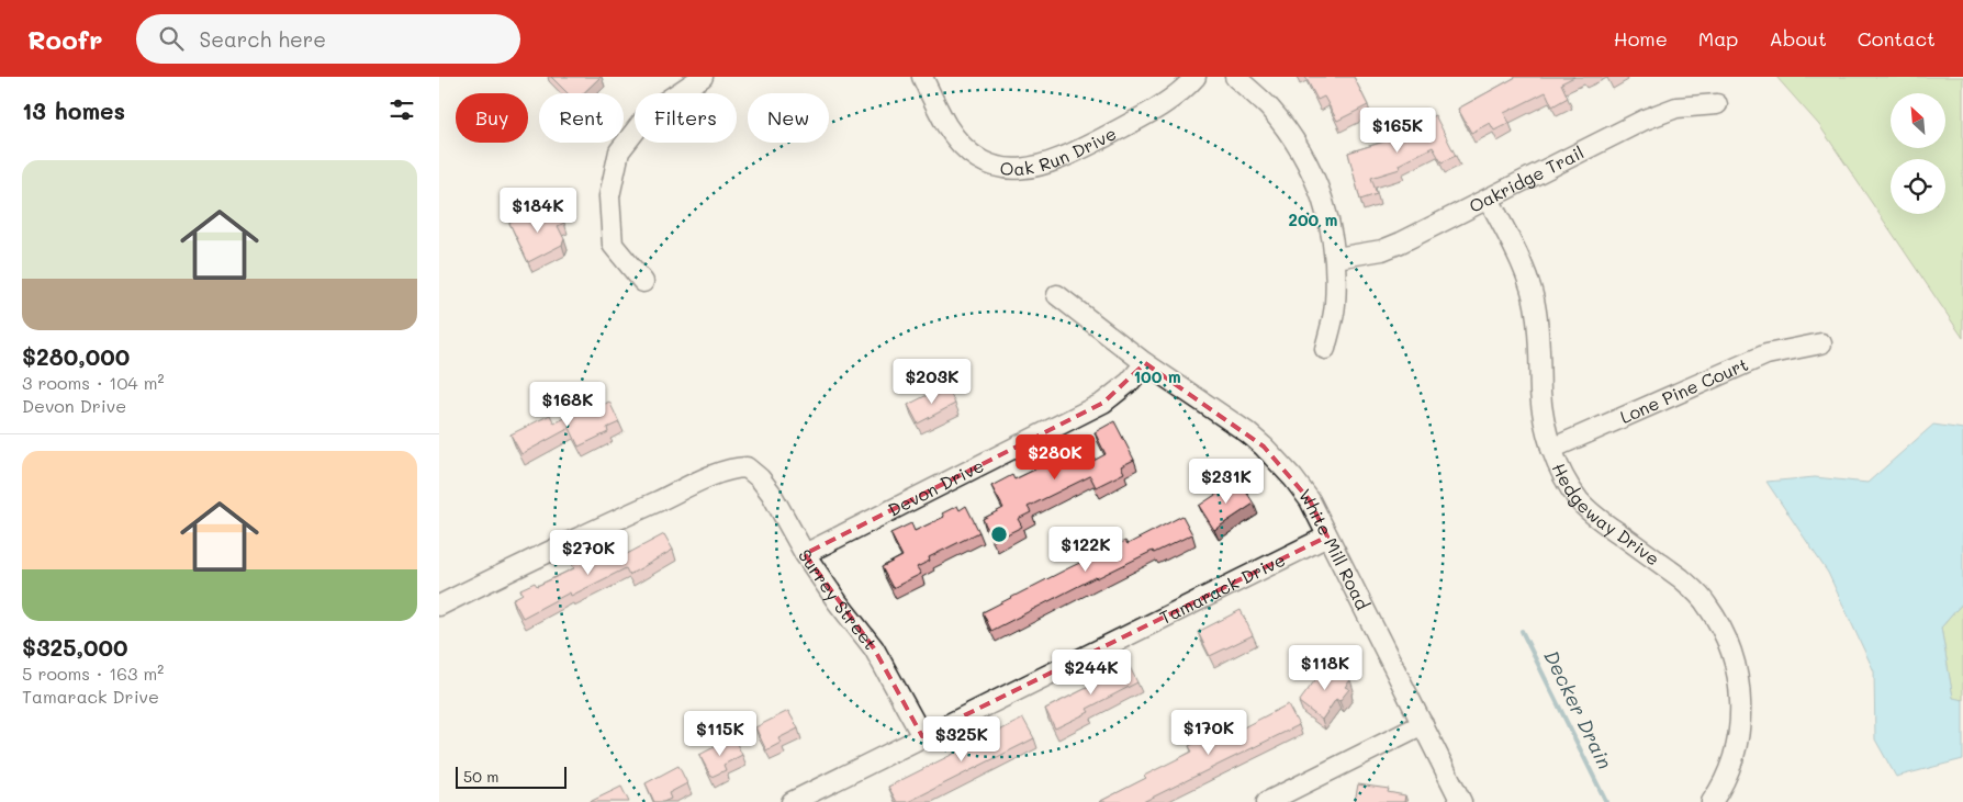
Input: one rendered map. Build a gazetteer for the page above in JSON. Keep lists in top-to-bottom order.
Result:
{
  "streets": {
    "street": [
      "Oak Run Drive",
      "Oakridge Trail",
      "Lone Pine Court",
      "Devon Drive",
      "Hedgeway Drive",
      "White Mill Road",
      "Tamarack Drive",
      "Surrey Street"
    ]
  },
  "crossings": [
    ["Oakridge Trail", "Hedgeway Drive"],
    ["Lone Pine Court", "Hedgeway Drive"],
    ["Devon Drive", "White Mill Road"],
    ["Devon Drive", "Surrey Street"],
    ["White Mill Road", "Tamarack Drive"],
    ["Tamarack Drive", "Surrey Street"]
  ],
  "water": ["Decker Drain"],
  "scale_bar": "50 m",
  "north": "top left",
  "page": {
    "header": "Roofr",
    "search": "Search here",
    "nav": [
      "Home",
      "Map",
      "About",
      "Contact"
    ],
    "heading": "13 homes",
    "chip": [
      "Buy",
      "Rent",
      "Filters",
      "New"
    ],
    "price": [
      "$165K",
      "$184K",
      "$203K",
      "$168K",
      "$280K",
      "$231K",
      "$122K",
      "$270K",
      "$118K",
      "$244K",
      "$170K",
      "$115K",
      "$325K"
    ],
    "list": [
      {
        "name": "$280,000",
        "note": "3 rooms · 104 m² · Devon Drive"
      },
      {
        "name": "$325,000",
        "note": "5 rooms · 163 m² · Tamarack Drive"
      }
    ],
    "scale": "50 m"
  },
  "rings": ["200 m", "100 m"]
}
